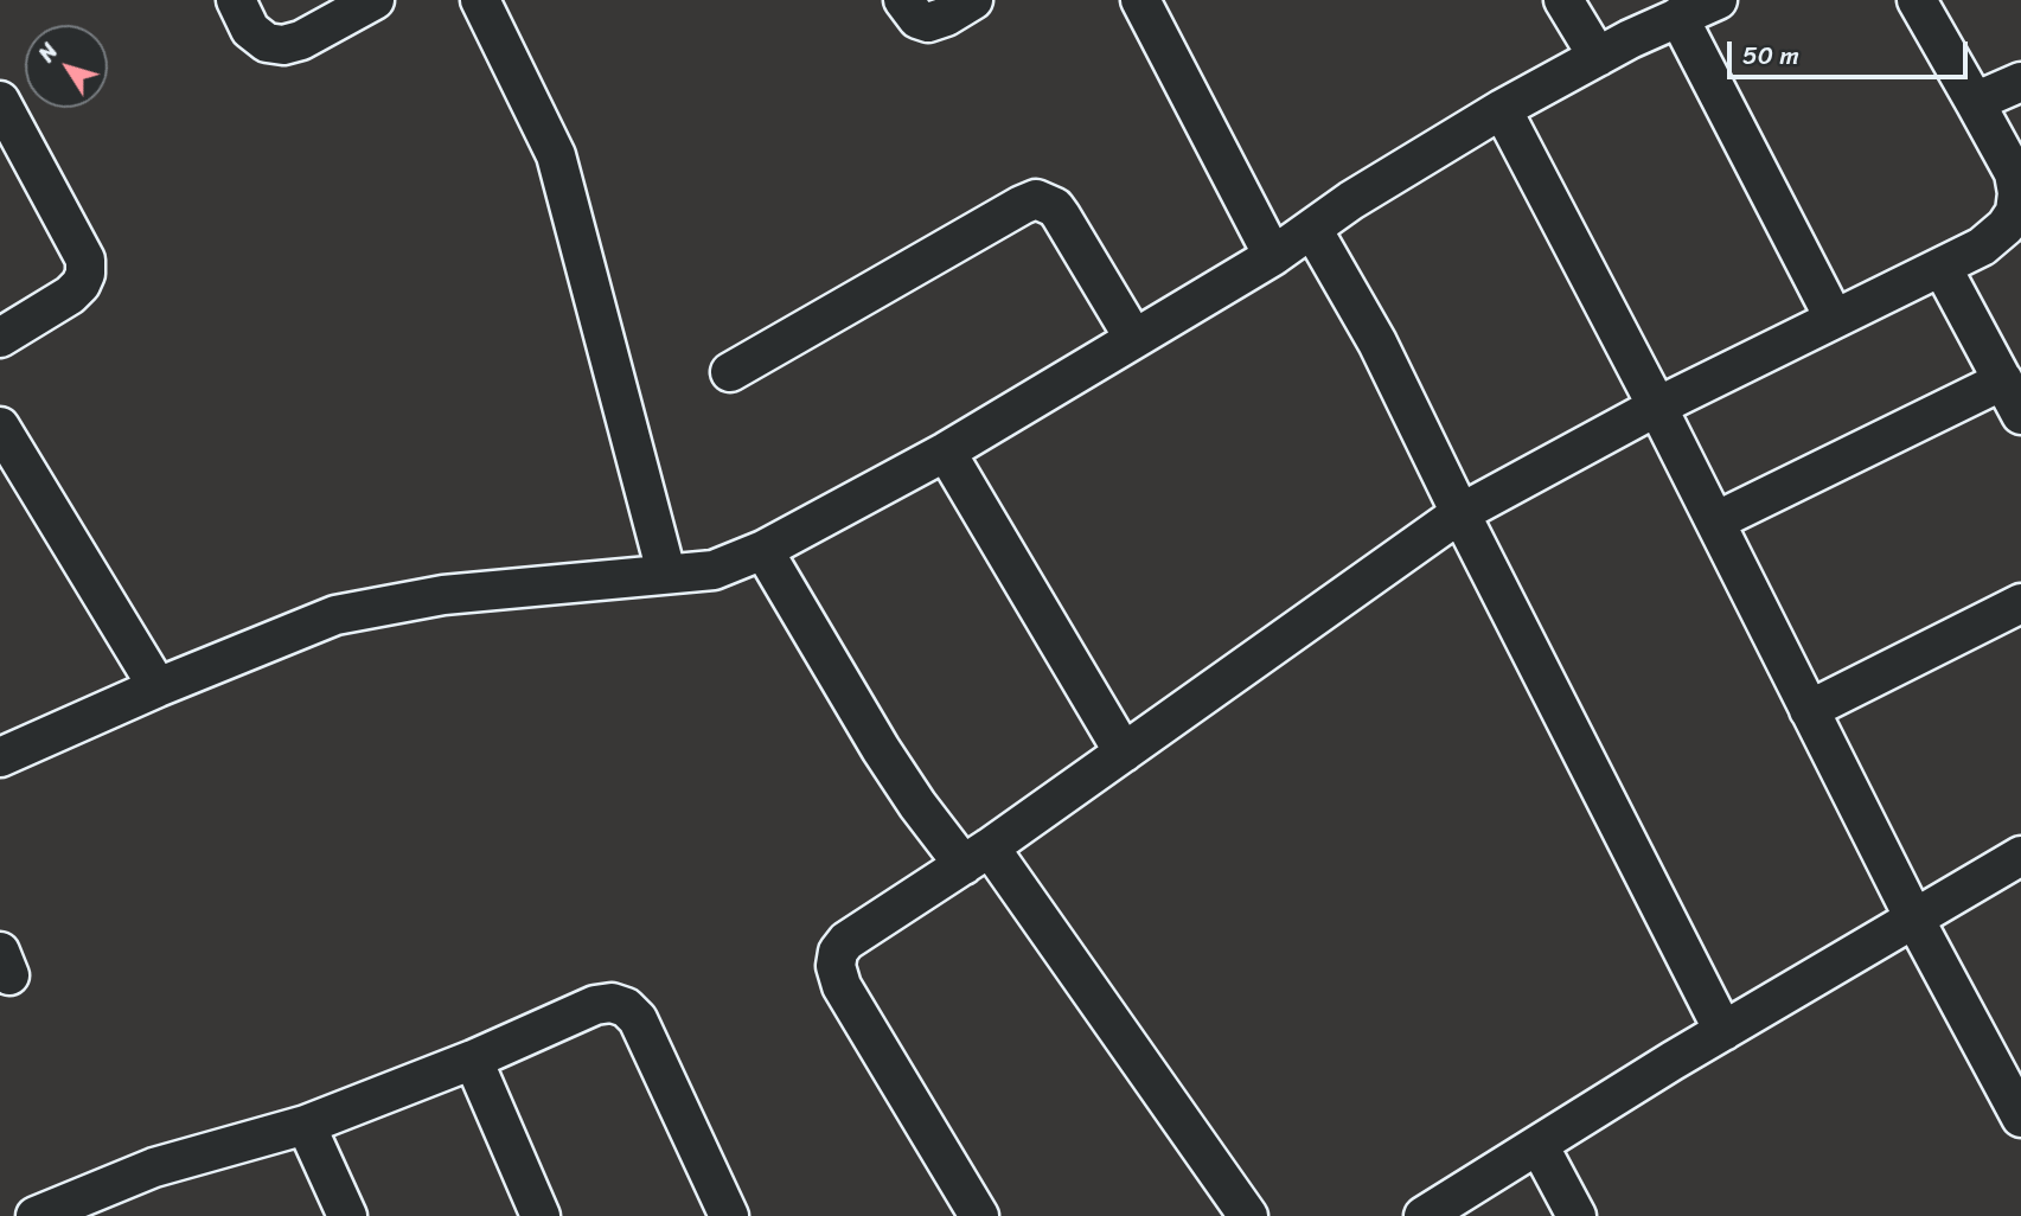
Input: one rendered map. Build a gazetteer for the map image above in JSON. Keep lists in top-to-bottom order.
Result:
{
  "scale_bar": "50 m",
  "north": "top left"
}
